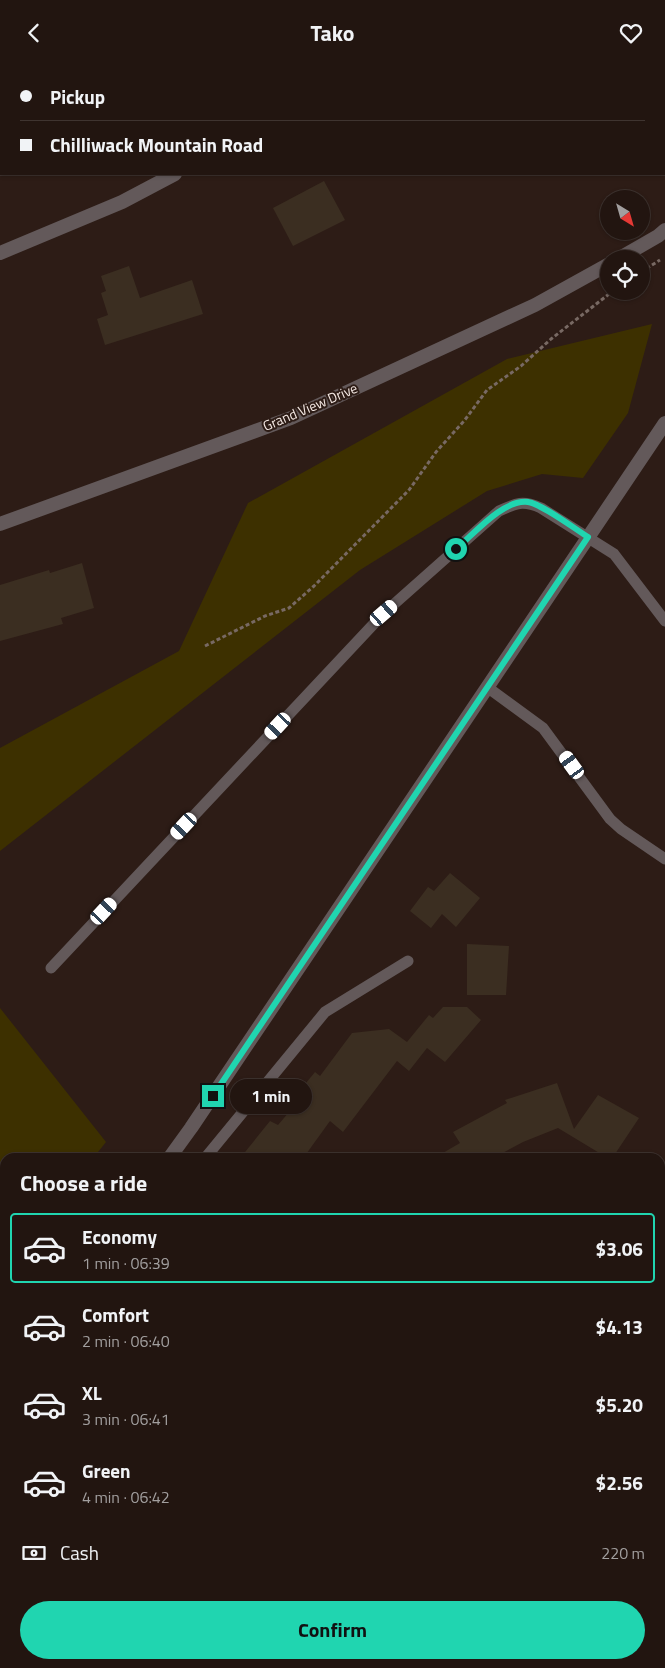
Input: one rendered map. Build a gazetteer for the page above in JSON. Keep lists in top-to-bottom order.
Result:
{
  "streets": {
    "street": ["Grand View Drive"]
  },
  "north": "bottom right",
  "page": {
    "header": "Tako",
    "banner": ["Pickup", "Chilliwack Mountain Road"],
    "bubble": "1 min",
    "heading": "Choose a ride",
    "list": [
      {
        "name": "Economy",
        "note": "1 min · 06:39",
        "value": "$3.06"
      },
      {
        "name": "Comfort",
        "note": "2 min · 06:40",
        "value": "$4.13"
      },
      {
        "name": "XL",
        "note": "3 min · 06:41",
        "value": "$5.20"
      },
      {
        "name": "Green",
        "note": "4 min · 06:42",
        "value": "$2.56"
      }
    ],
    "pay": ["Cash", "220 m"],
    "buttons": "Confirm"
  }
}
